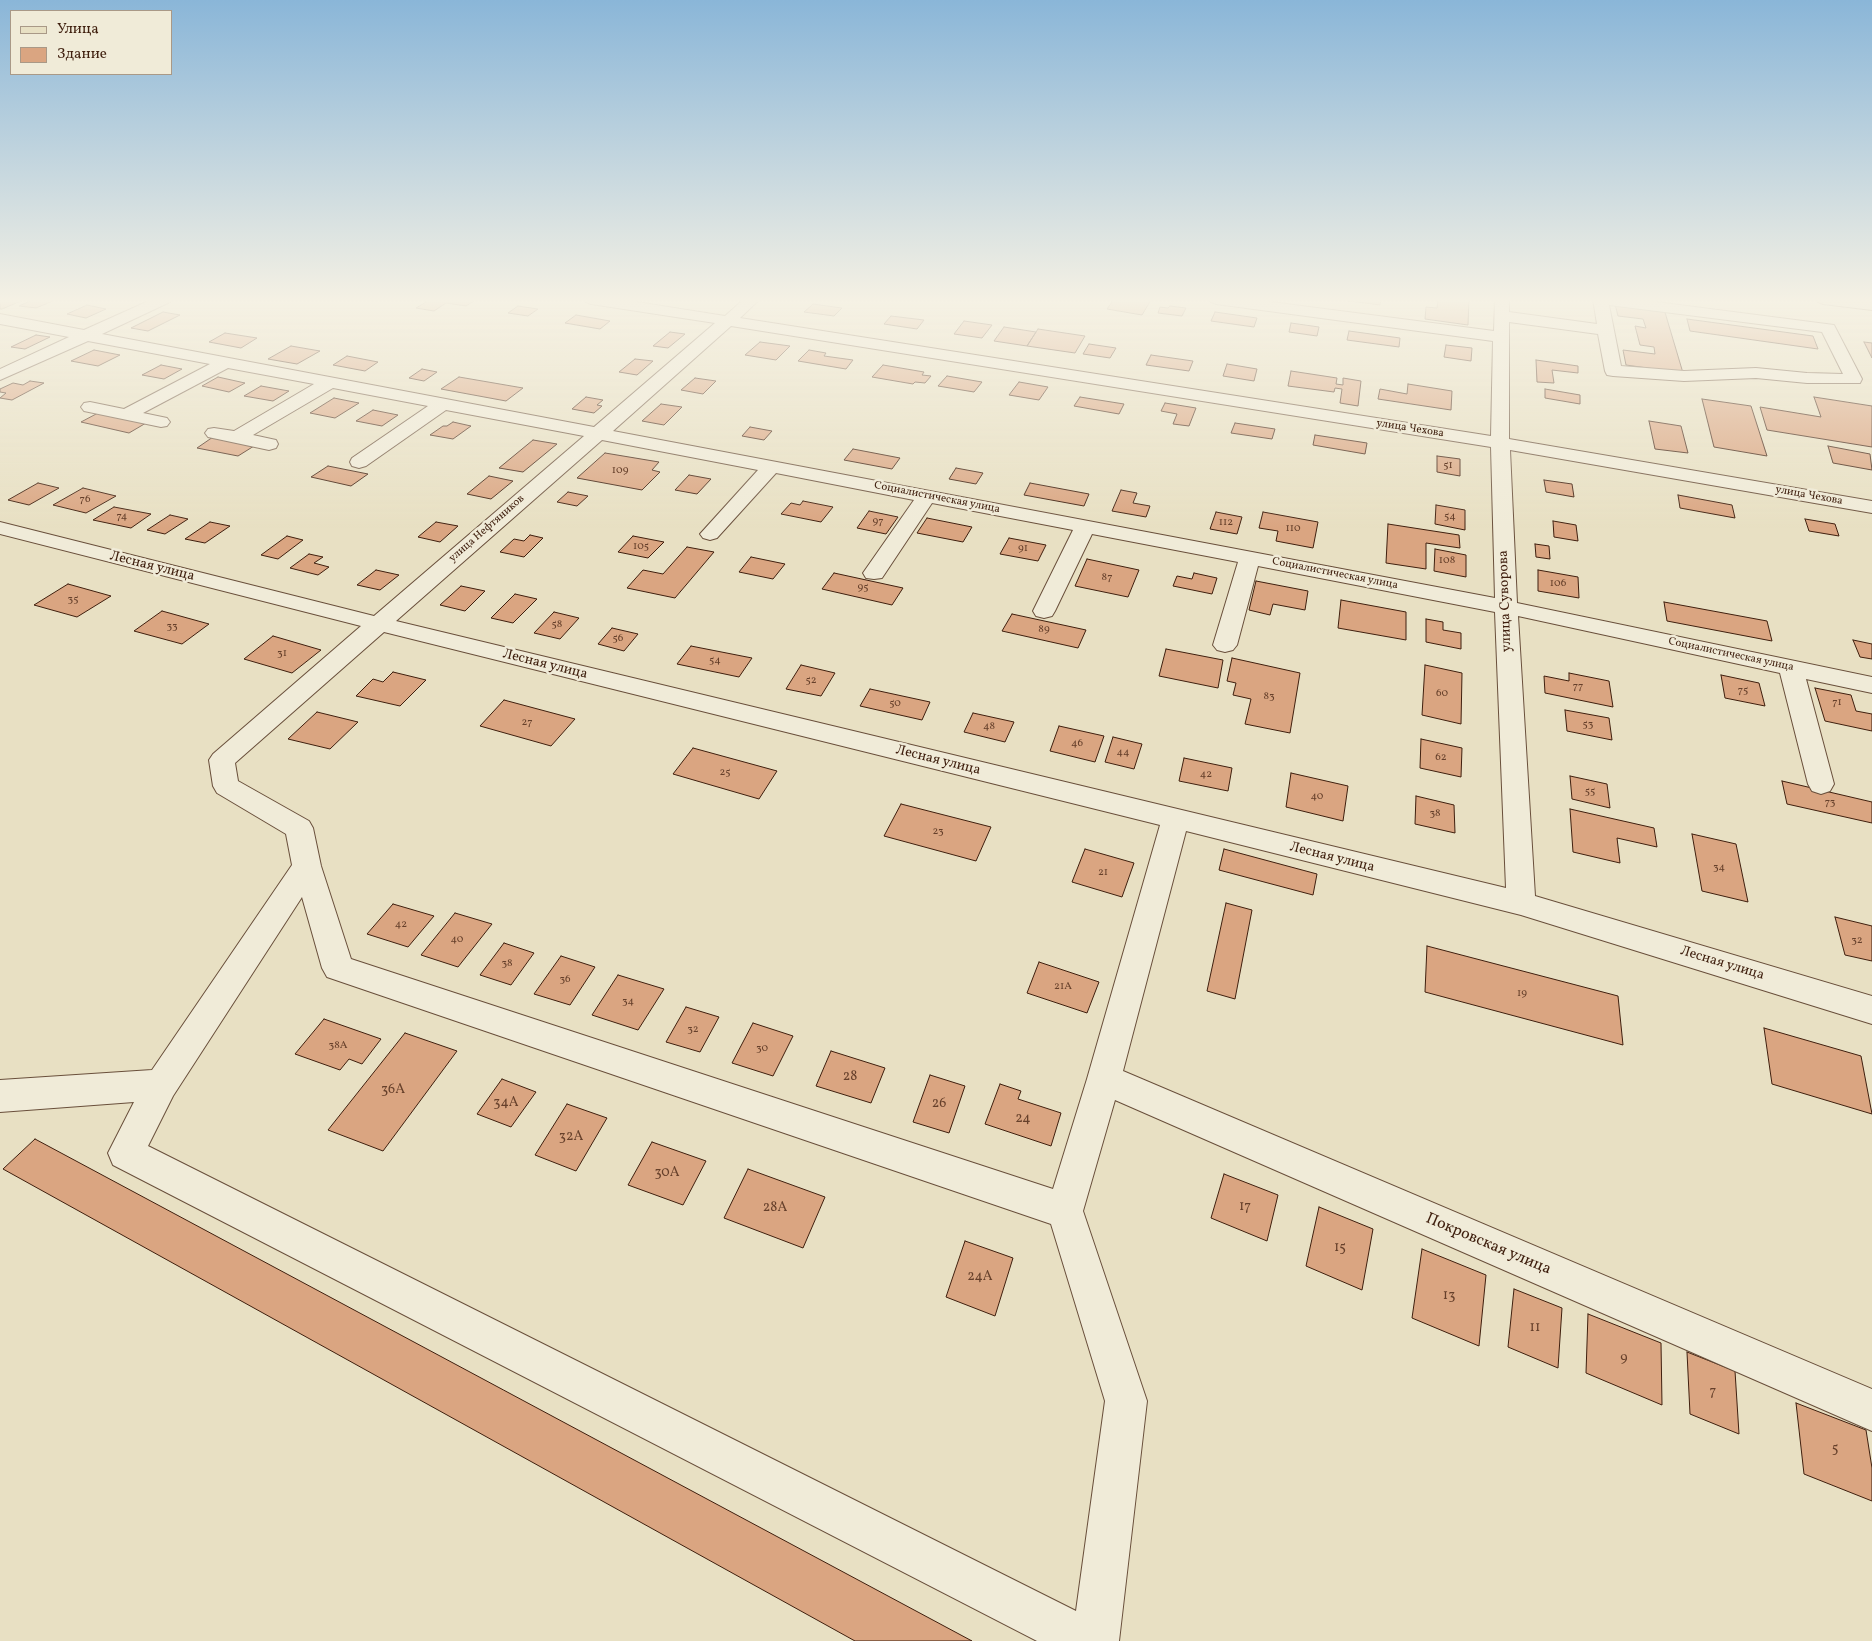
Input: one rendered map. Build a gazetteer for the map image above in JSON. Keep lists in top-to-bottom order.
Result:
{
  "streets": {
    "street": [
      "улица Чехова",
      "Социалистическая улица",
      "улица Нефтяников",
      "Лесная улица",
      "улица Суворова",
      "Покровская улица"
    ]
  },
  "crossings": [
    ["улица Чехова", "улица Суворова"],
    ["Социалистическая улица", "улица Нефтяников"],
    ["Социалистическая улица", "улица Суворова"],
    ["улица Нефтяников", "Лесная улица"],
    ["Лесная улица", "улица Суворова"]
  ],
  "house_numbers": [
    "51",
    "109",
    "76",
    "74",
    "54",
    "97",
    "112",
    "110",
    "105",
    "91",
    "108",
    "87",
    "106",
    "95",
    "35",
    "58",
    "33",
    "89",
    "56",
    "31",
    "54",
    "52",
    "77",
    "75",
    "60",
    "83",
    "71",
    "50",
    "27",
    "53",
    "48",
    "46",
    "44",
    "62",
    "25",
    "42",
    "55",
    "40",
    "73",
    "38",
    "23",
    "34",
    "21",
    "42",
    "40",
    "32",
    "38",
    "36",
    "21А",
    "19",
    "34",
    "32",
    "38А",
    "30",
    "28",
    "36А",
    "34А",
    "26",
    "24",
    "32А",
    "30А",
    "17",
    "28А",
    "15",
    "24А",
    "13",
    "11",
    "9",
    "7",
    "5"
  ],
  "legend": ["Улица", "Здание"]
}
